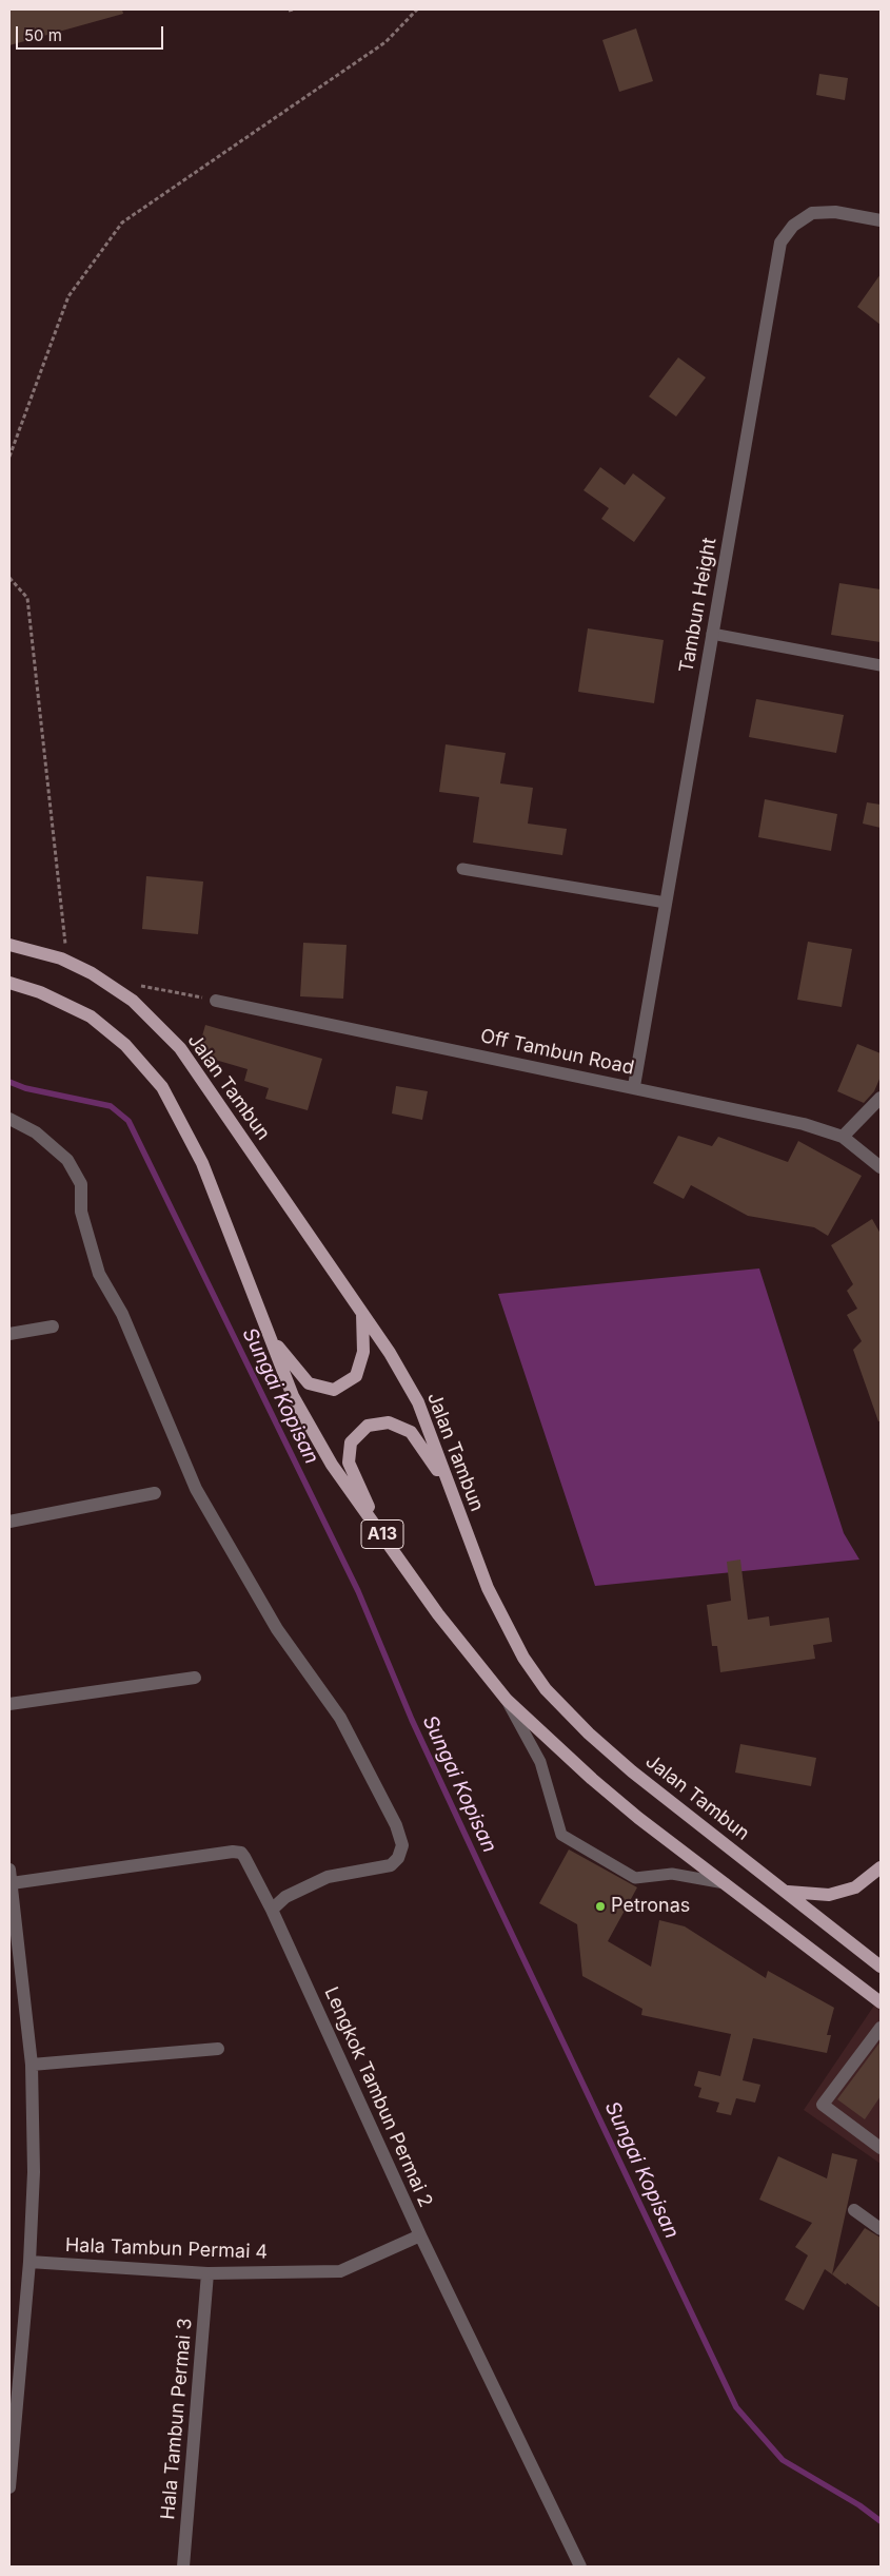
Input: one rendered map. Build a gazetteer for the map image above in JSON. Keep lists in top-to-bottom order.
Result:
{
  "streets": {
    "main road": ["Jalan Tambun", "A13"],
    "street": [
      "Tambun Height",
      "Off Tambun Road",
      "Lengkok Tambun Permai 2",
      "Hala Tambun Permai 4",
      "Hala Tambun Permai 3"
    ]
  },
  "crossings": [
    ["Tambun Height", "Off Tambun Road"],
    ["Lengkok Tambun Permai 2", "Hala Tambun Permai 4"],
    ["Hala Tambun Permai 4", "Hala Tambun Permai 3"]
  ],
  "water": ["Sungai Kopisan"],
  "places": ["Petronas"],
  "scale_bar": "50 m"
}
